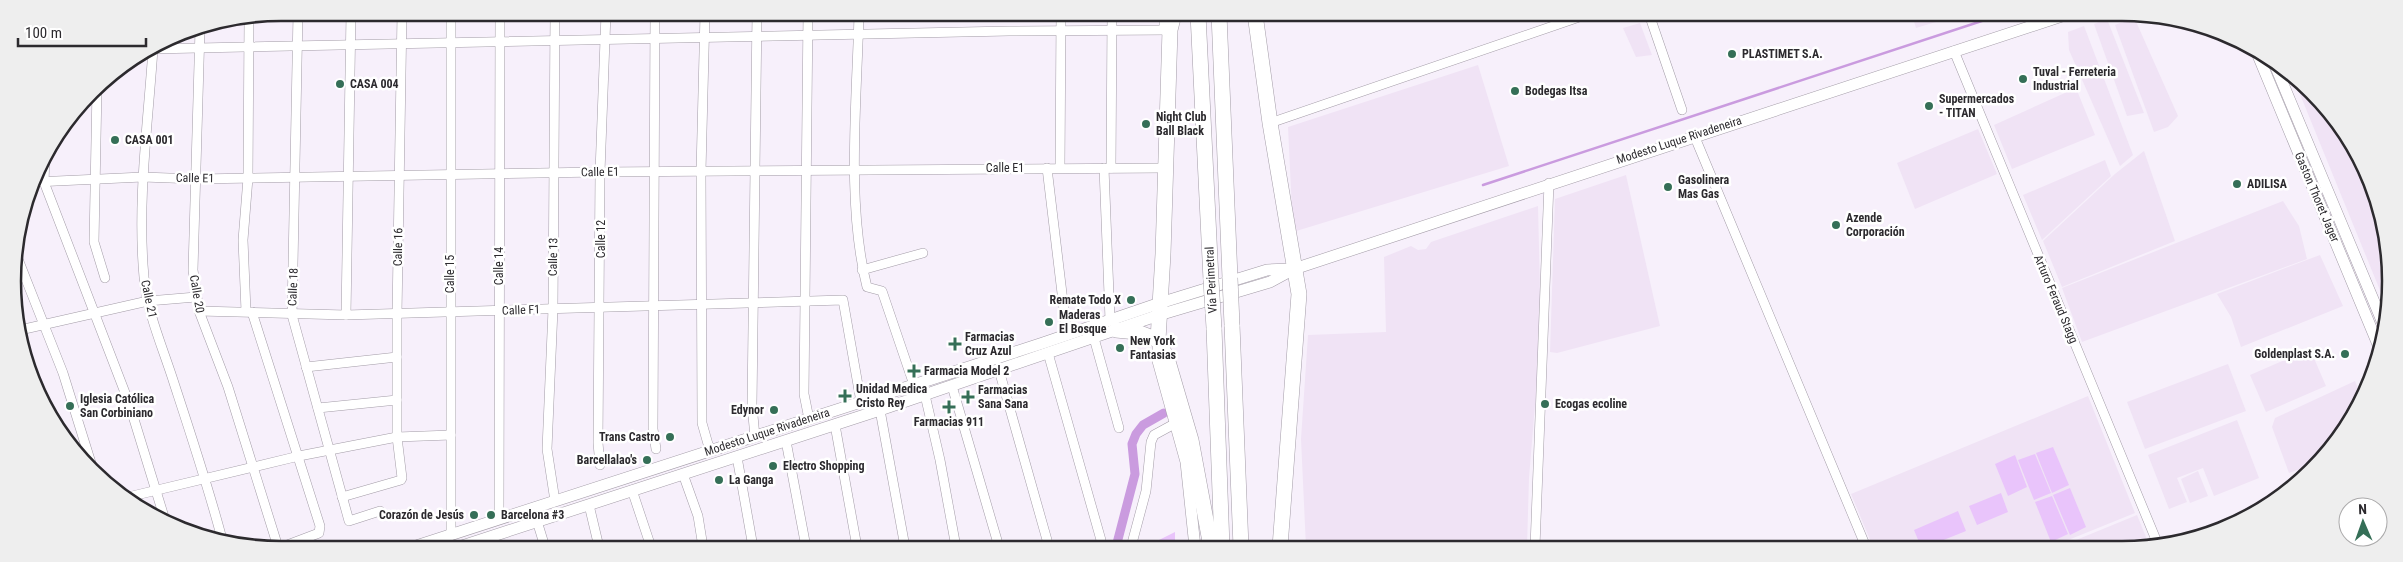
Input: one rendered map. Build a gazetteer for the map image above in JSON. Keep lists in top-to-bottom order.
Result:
{
  "streets": {
    "highway": ["Vía Perimetral"],
    "street": [
      "Modesto Luque Rivadeneira",
      "Calle E1",
      "Gaston Thoret Jager",
      "Calle 12",
      "Calle 16",
      "Calle 13",
      "Calle 14",
      "Calle 15",
      "Calle 18",
      "Calle 20",
      "Calle 21",
      "Arturo Feraud Stagg",
      "Calle F1"
    ]
  },
  "crossings": [
    ["Modesto Luque Rivadeneira", "Calle 13"],
    ["Modesto Luque Rivadeneira", "Calle 14"],
    ["Modesto Luque Rivadeneira", "Calle 15"],
    ["Modesto Luque Rivadeneira", "Arturo Feraud Stagg"],
    ["Modesto Luque Rivadeneira", "Calle F1"],
    ["Calle E1", "Calle 12"],
    ["Calle E1", "Calle 16"],
    ["Calle E1", "Calle 13"],
    ["Calle E1", "Calle 14"],
    ["Calle E1", "Calle 15"],
    ["Calle E1", "Calle 18"],
    ["Calle E1", "Calle 20"],
    ["Calle E1", "Calle 21"],
    ["Calle 12", "Calle F1"],
    ["Calle 16", "Calle 18"],
    ["Calle 16", "Calle F1"],
    ["Calle 13", "Calle F1"],
    ["Calle 14", "Calle F1"],
    ["Calle 15", "Calle F1"],
    ["Calle 18", "Calle F1"],
    ["Calle 20", "Calle F1"]
  ],
  "places": {
    "other": [
      "PLASTIMET S.A.",
      "Tuval - Ferreteria Industrial",
      "CASA 004",
      "Bodegas Itsa",
      "Supermercados - TITAN",
      "Night Club Ball Black",
      "CASA 001",
      "ADILISA",
      "Gasolinera Mas Gas",
      "Azende Corporación",
      "Remate Todo X",
      "Maderas El Bosque",
      "New York Fantasias",
      "Goldenplast S.A.",
      "Ecogas ecoline",
      "Iglesia Católica San Corbiniano",
      "Edynor",
      "Trans Castro",
      "Barcellalao's",
      "Electro Shopping",
      "La Ganga",
      "Corazón de Jesús",
      "Barcelona #3"
    ],
    "health": [
      "Farmacias Cruz Azul",
      "Farmacia Model 2",
      "Unidad Medica Cristo Rey",
      "Farmacias Sana Sana",
      "Farmacias 911"
    ]
  },
  "scale_bar": "100 m",
  "north": "top"
}
